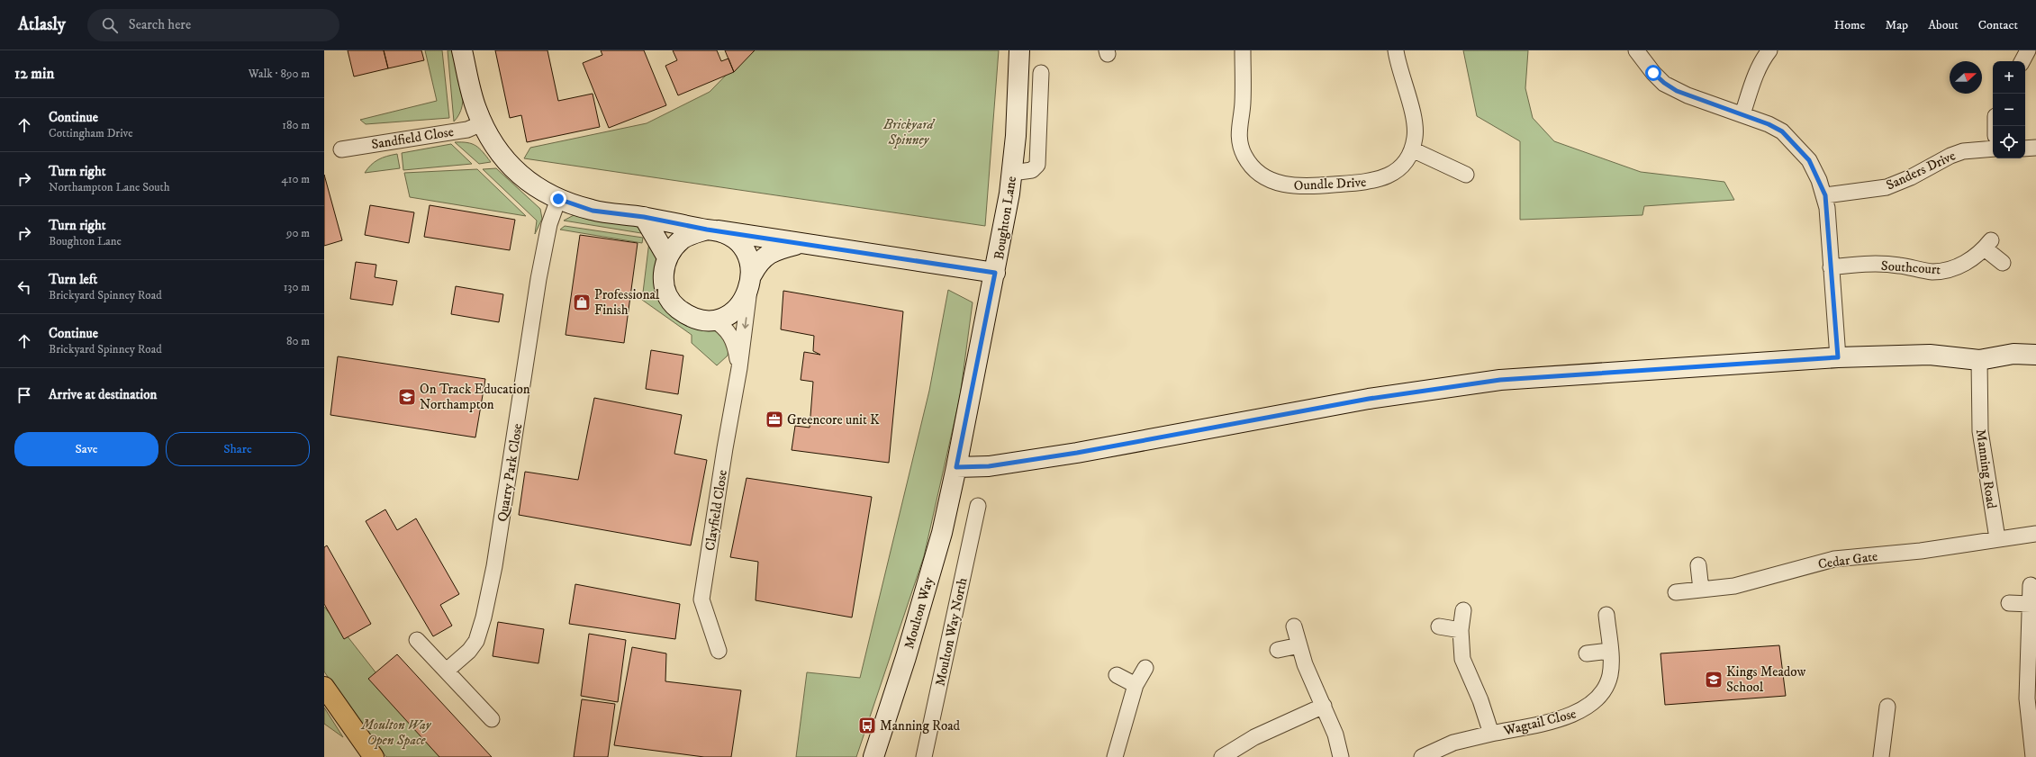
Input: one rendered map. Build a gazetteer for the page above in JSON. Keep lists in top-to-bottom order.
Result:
{
  "streets": {
    "street": [
      "Sandfield Close",
      "Sanders Drive",
      "Oundle Drive",
      "Boughton Lane",
      "Southcourt",
      "Manning Road",
      "Quarry Park Close",
      "Clayfield Close",
      "Cedar Gate",
      "Moulton Way",
      "Moulton Way North",
      "Wagtail Close"
    ]
  },
  "crossings": [
    ["Boughton Lane", "Moulton Way"],
    ["Manning Road", "Cedar Gate"]
  ],
  "parks": ["Brickyard Spinney", "Moulton Way Open Space"],
  "places": {
    "shop": ["Professional Finish"],
    "school or university": ["On Track Education Northampton", "Kings Meadow School"],
    "office": ["Greencore unit K"],
    "bus stop": ["Manning Road"]
  },
  "north": "right",
  "page": {
    "header": "Atlasly",
    "search": "Search here",
    "nav": [
      "Home",
      "Map",
      "About",
      "Contact"
    ],
    "heading": ["12 min", "Walk · 890 m"],
    "map_buttons": ["+", "−"],
    "list": [
      ["Continue", "Cottingham Drive", "180 m"],
      ["Turn right", "Northampton Lane South", "410 m"],
      ["Turn right", "Boughton Lane", "90 m"],
      ["Turn left", "Brickyard Spinney Road", "130 m"],
      ["Continue", "Brickyard Spinney Road", "80 m"],
      "Arrive at destination"
    ],
    "buttons": ["Save", "Share"]
  }
}
